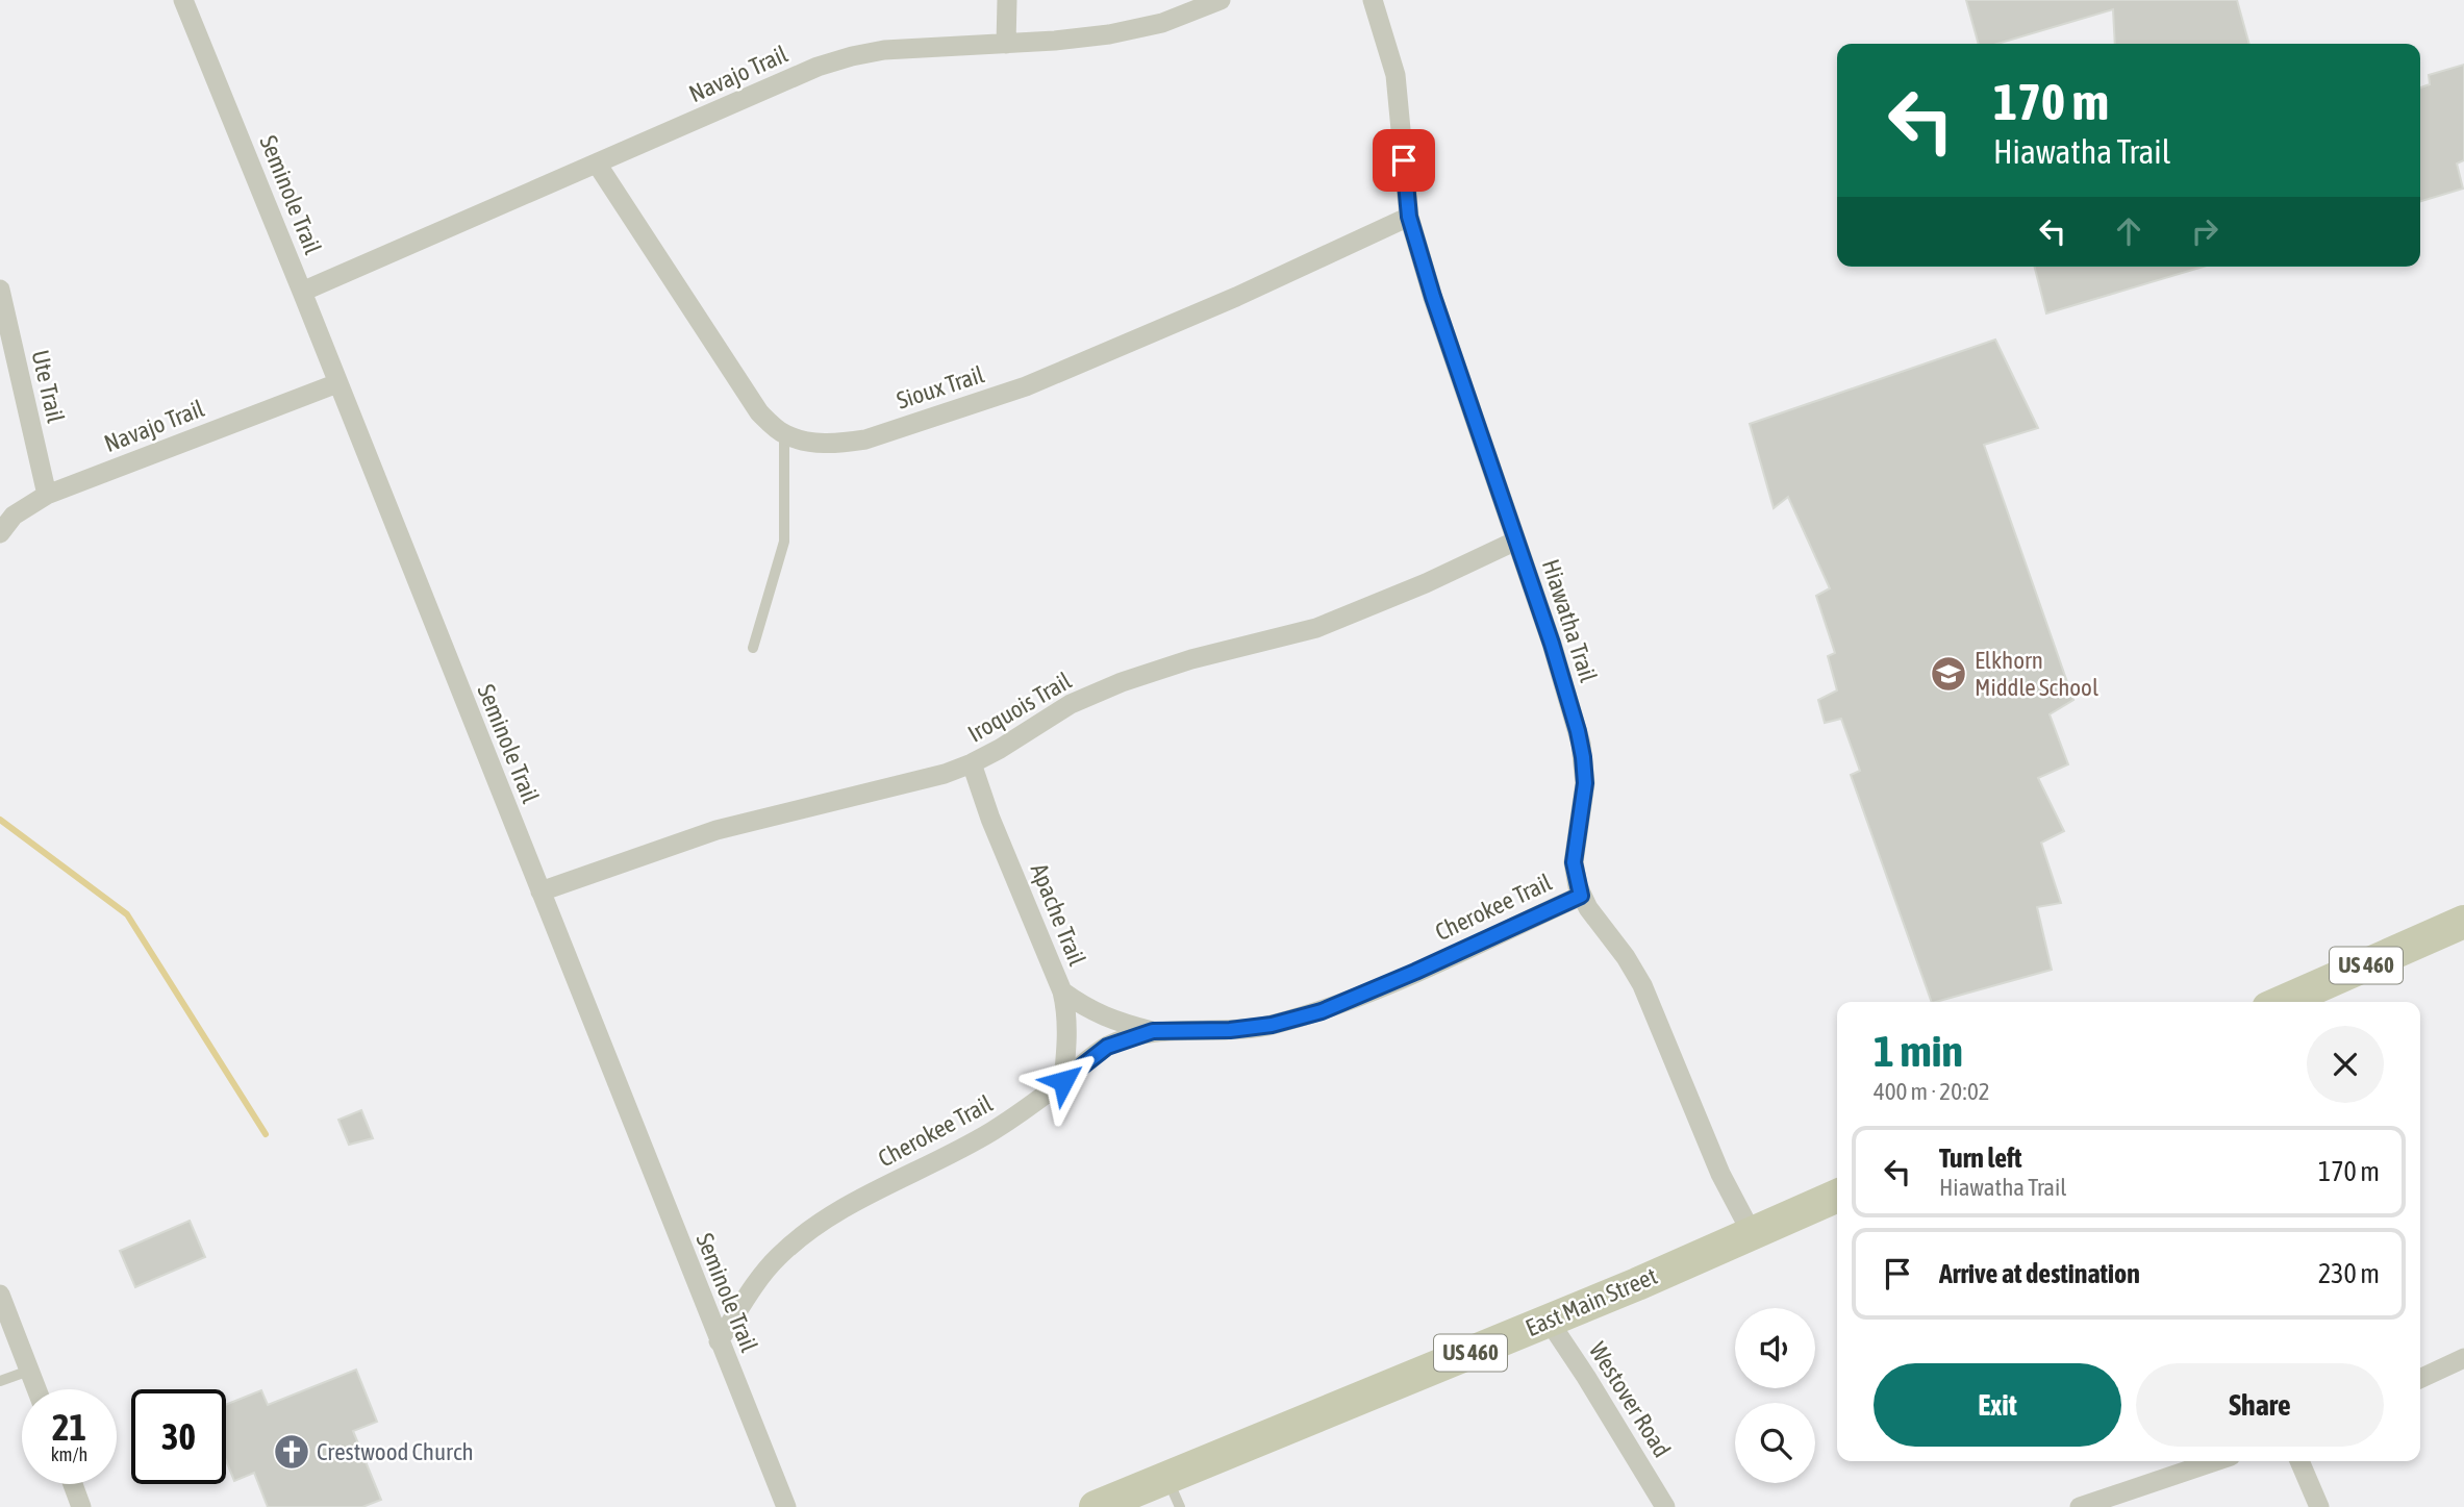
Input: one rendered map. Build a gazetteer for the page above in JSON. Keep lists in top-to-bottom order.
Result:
{
  "streets": {
    "main road": ["US 460", "East Main Street"],
    "street": [
      "Navajo Trail",
      "Seminole Trail",
      "Ute Trail",
      "Sioux Trail",
      "Hiawatha Trail",
      "Iroquois Trail",
      "Cherokee Trail",
      "Apache Trail",
      "Westover Road"
    ]
  },
  "crossings": [
    ["Navajo Trail", "Seminole Trail"],
    ["Navajo Trail", "Ute Trail"],
    ["Navajo Trail", "Sioux Trail"],
    ["Seminole Trail", "Iroquois Trail"],
    ["Seminole Trail", "Cherokee Trail"],
    ["Sioux Trail", "Hiawatha Trail"],
    ["Hiawatha Trail", "Iroquois Trail"],
    ["Hiawatha Trail", "Cherokee Trail"],
    ["Hiawatha Trail", "East Main Street"],
    ["Iroquois Trail", "Apache Trail"],
    ["Cherokee Trail", "Apache Trail"],
    ["East Main Street", "Westover Road"]
  ],
  "places": {
    "school or university": ["Elkhorn Middle School"],
    "church": ["Crestwood Church"]
  },
  "page": {
    "turn": ["170 m", "Hiawatha Trail"],
    "heading": ["1 min", "400 m · 20:02"],
    "list": [
      {
        "name": "Turn left",
        "note": "Hiawatha Trail",
        "value": "170 m"
      },
      {
        "name": "Arrive at destination",
        "value": "230 m"
      }
    ],
    "buttons": ["Exit", "Share"],
    "speed": "21 km/h",
    "limit": "30"
  }
}
